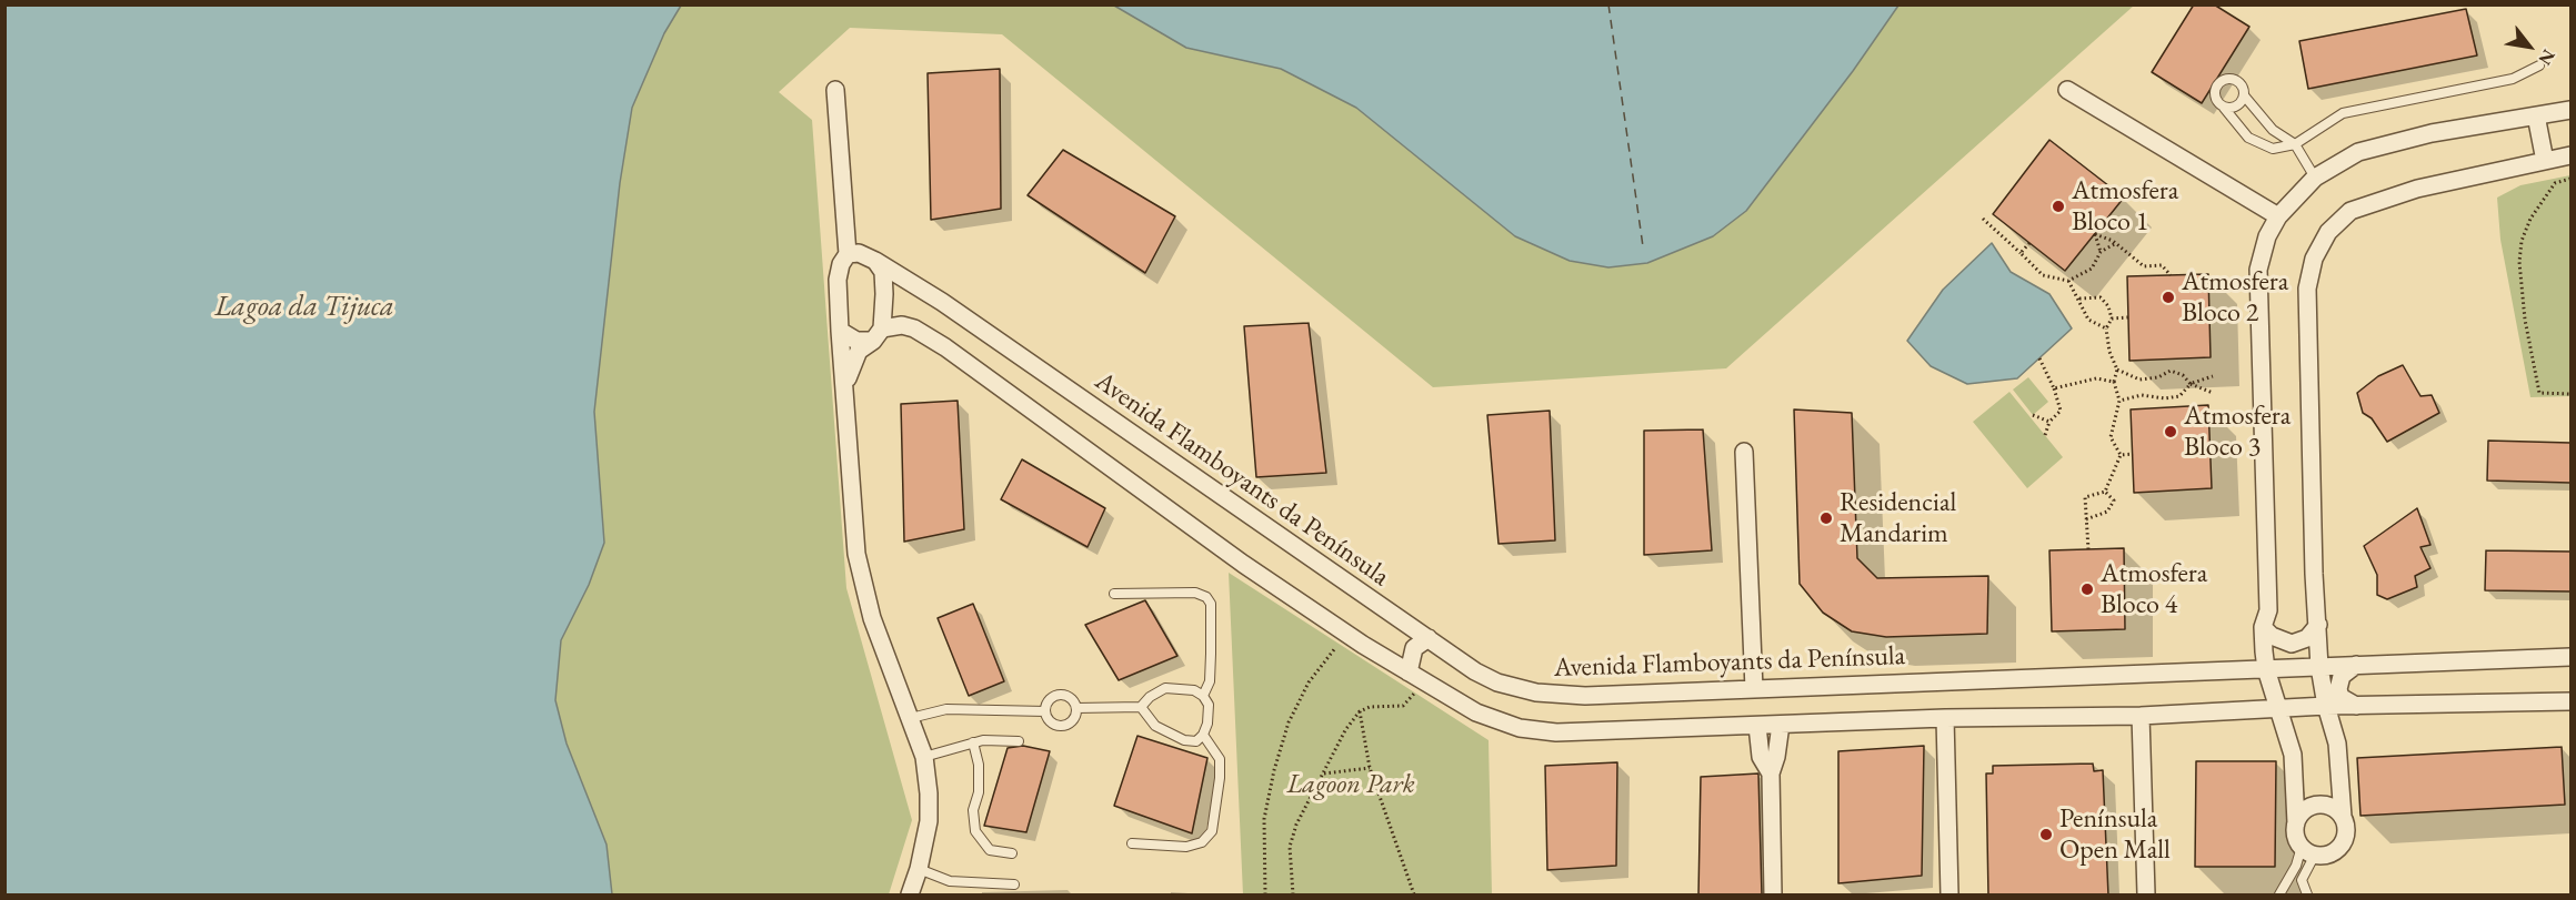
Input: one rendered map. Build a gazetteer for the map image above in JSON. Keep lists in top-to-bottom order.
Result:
{
  "streets": {
    "street": ["Avenida Flamboyants da Península"]
  },
  "water": ["Lagoa da Tijuca"],
  "parks": ["Lagoon Park"],
  "places": [
    "Atmosfera Bloco 1",
    "Atmosfera Bloco 2",
    "Atmosfera Bloco 3",
    "Residencial Mandarim",
    "Atmosfera Bloco 4",
    "Península Open Mall"
  ],
  "north": "bottom right"
}
